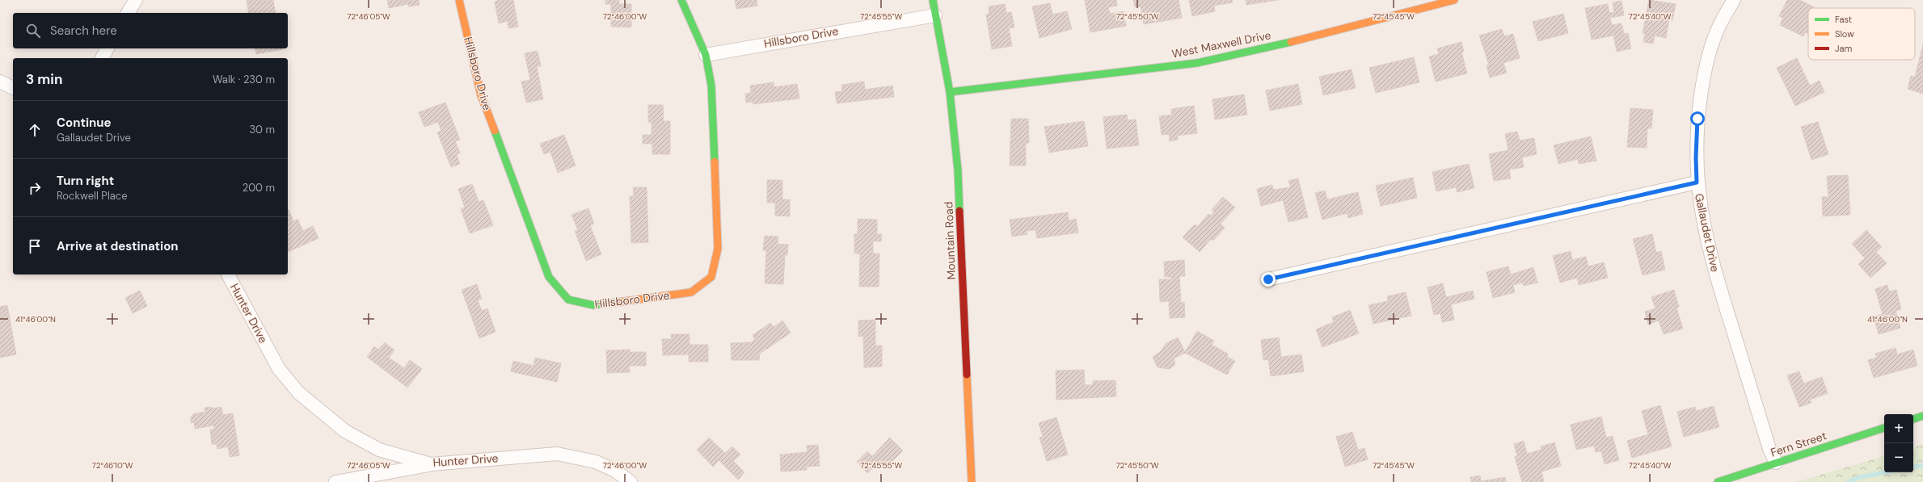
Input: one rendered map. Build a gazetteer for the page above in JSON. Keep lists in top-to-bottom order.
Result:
{
  "streets": {
    "street": [
      "Hillsboro Drive",
      "West Maxwell Drive",
      "Gallaudet Drive",
      "Mountain Road",
      "Hunter Drive",
      "Fern Street"
    ]
  },
  "crossings": [
    ["Hillsboro Drive", "Mountain Road"],
    ["West Maxwell Drive", "Mountain Road"],
    ["Gallaudet Drive", "Fern Street"]
  ],
  "legend": ["Fast", "Slow", "Jam"],
  "page": {
    "search": "Search here",
    "heading": ["3 min", "Walk · 230 m"],
    "list": [
      ["Continue", "Gallaudet Drive", "30 m"],
      ["Turn right", "Rockwell Place", "200 m"],
      "Arrive at destination"
    ],
    "map_buttons": ["+", "−"]
  },
  "coordinates": [
    "72°46'05\"W",
    "72°46'00\"W",
    "72°45'55\"W",
    "72°45'50\"W",
    "72°45'45\"W",
    "72°45'40\"W",
    "41°46'00\"N",
    "72°46'10\"W"
  ]
}
